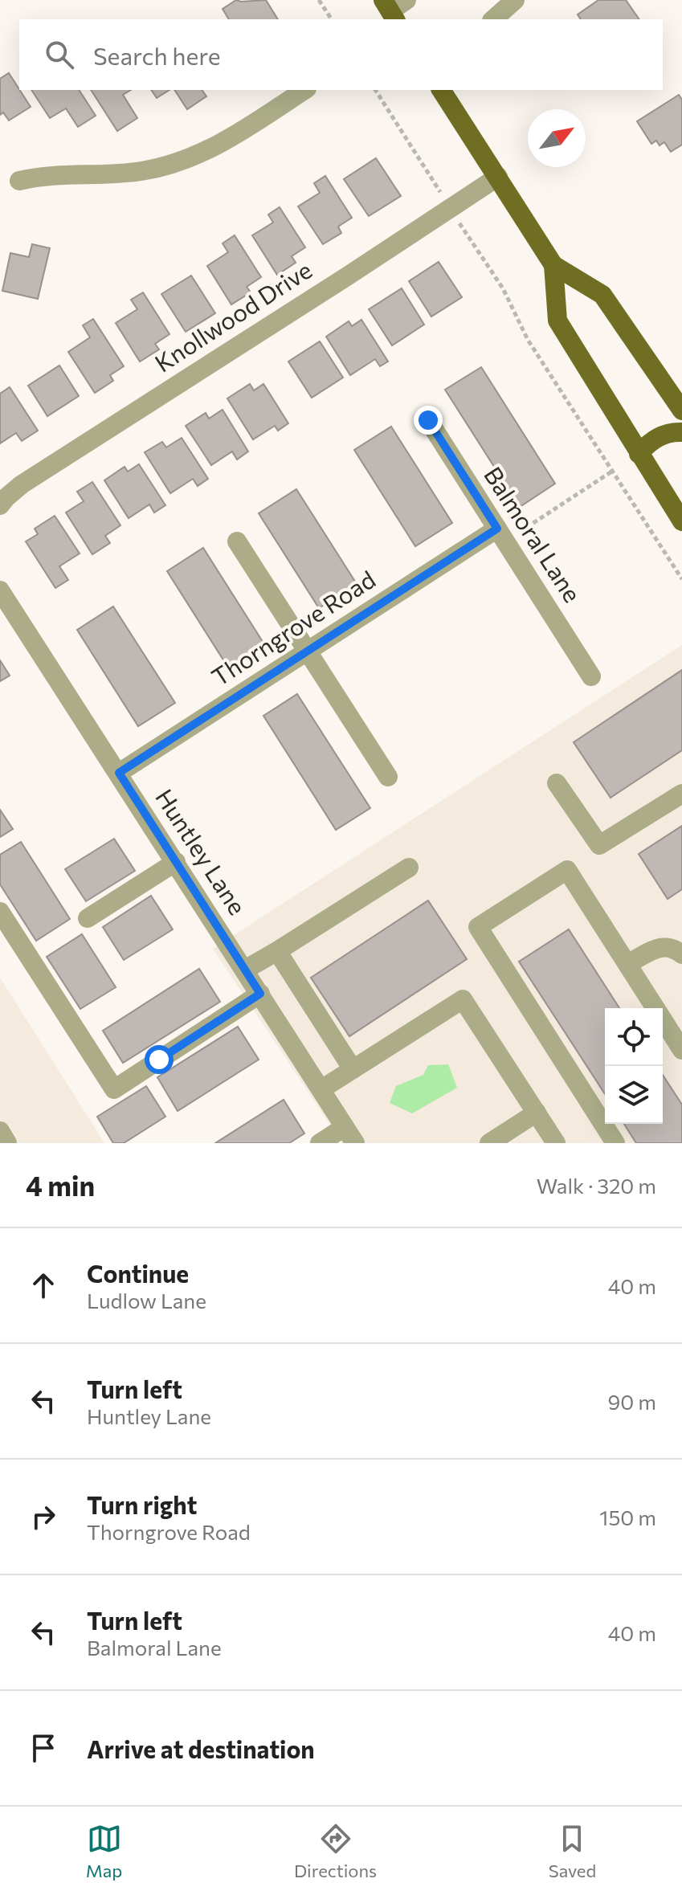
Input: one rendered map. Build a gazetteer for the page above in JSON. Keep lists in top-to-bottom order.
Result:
{
  "streets": {
    "street": [
      "Knollwood Drive",
      "Balmoral Lane",
      "Thorngrove Road",
      "Huntley Lane"
    ]
  },
  "crossings": [
    ["Balmoral Lane", "Thorngrove Road"],
    ["Thorngrove Road", "Huntley Lane"]
  ],
  "north": "top right",
  "page": {
    "search": "Search here",
    "heading": ["4 min", "Walk · 320 m"],
    "list": [
      ["Continue", "Ludlow Lane", "40 m"],
      ["Turn left", "Huntley Lane", "90 m"],
      ["Turn right", "Thorngrove Road", "150 m"],
      ["Turn left", "Balmoral Lane", "40 m"],
      "Arrive at destination"
    ],
    "nav": ["Map", "Directions", "Saved"]
  }
}
